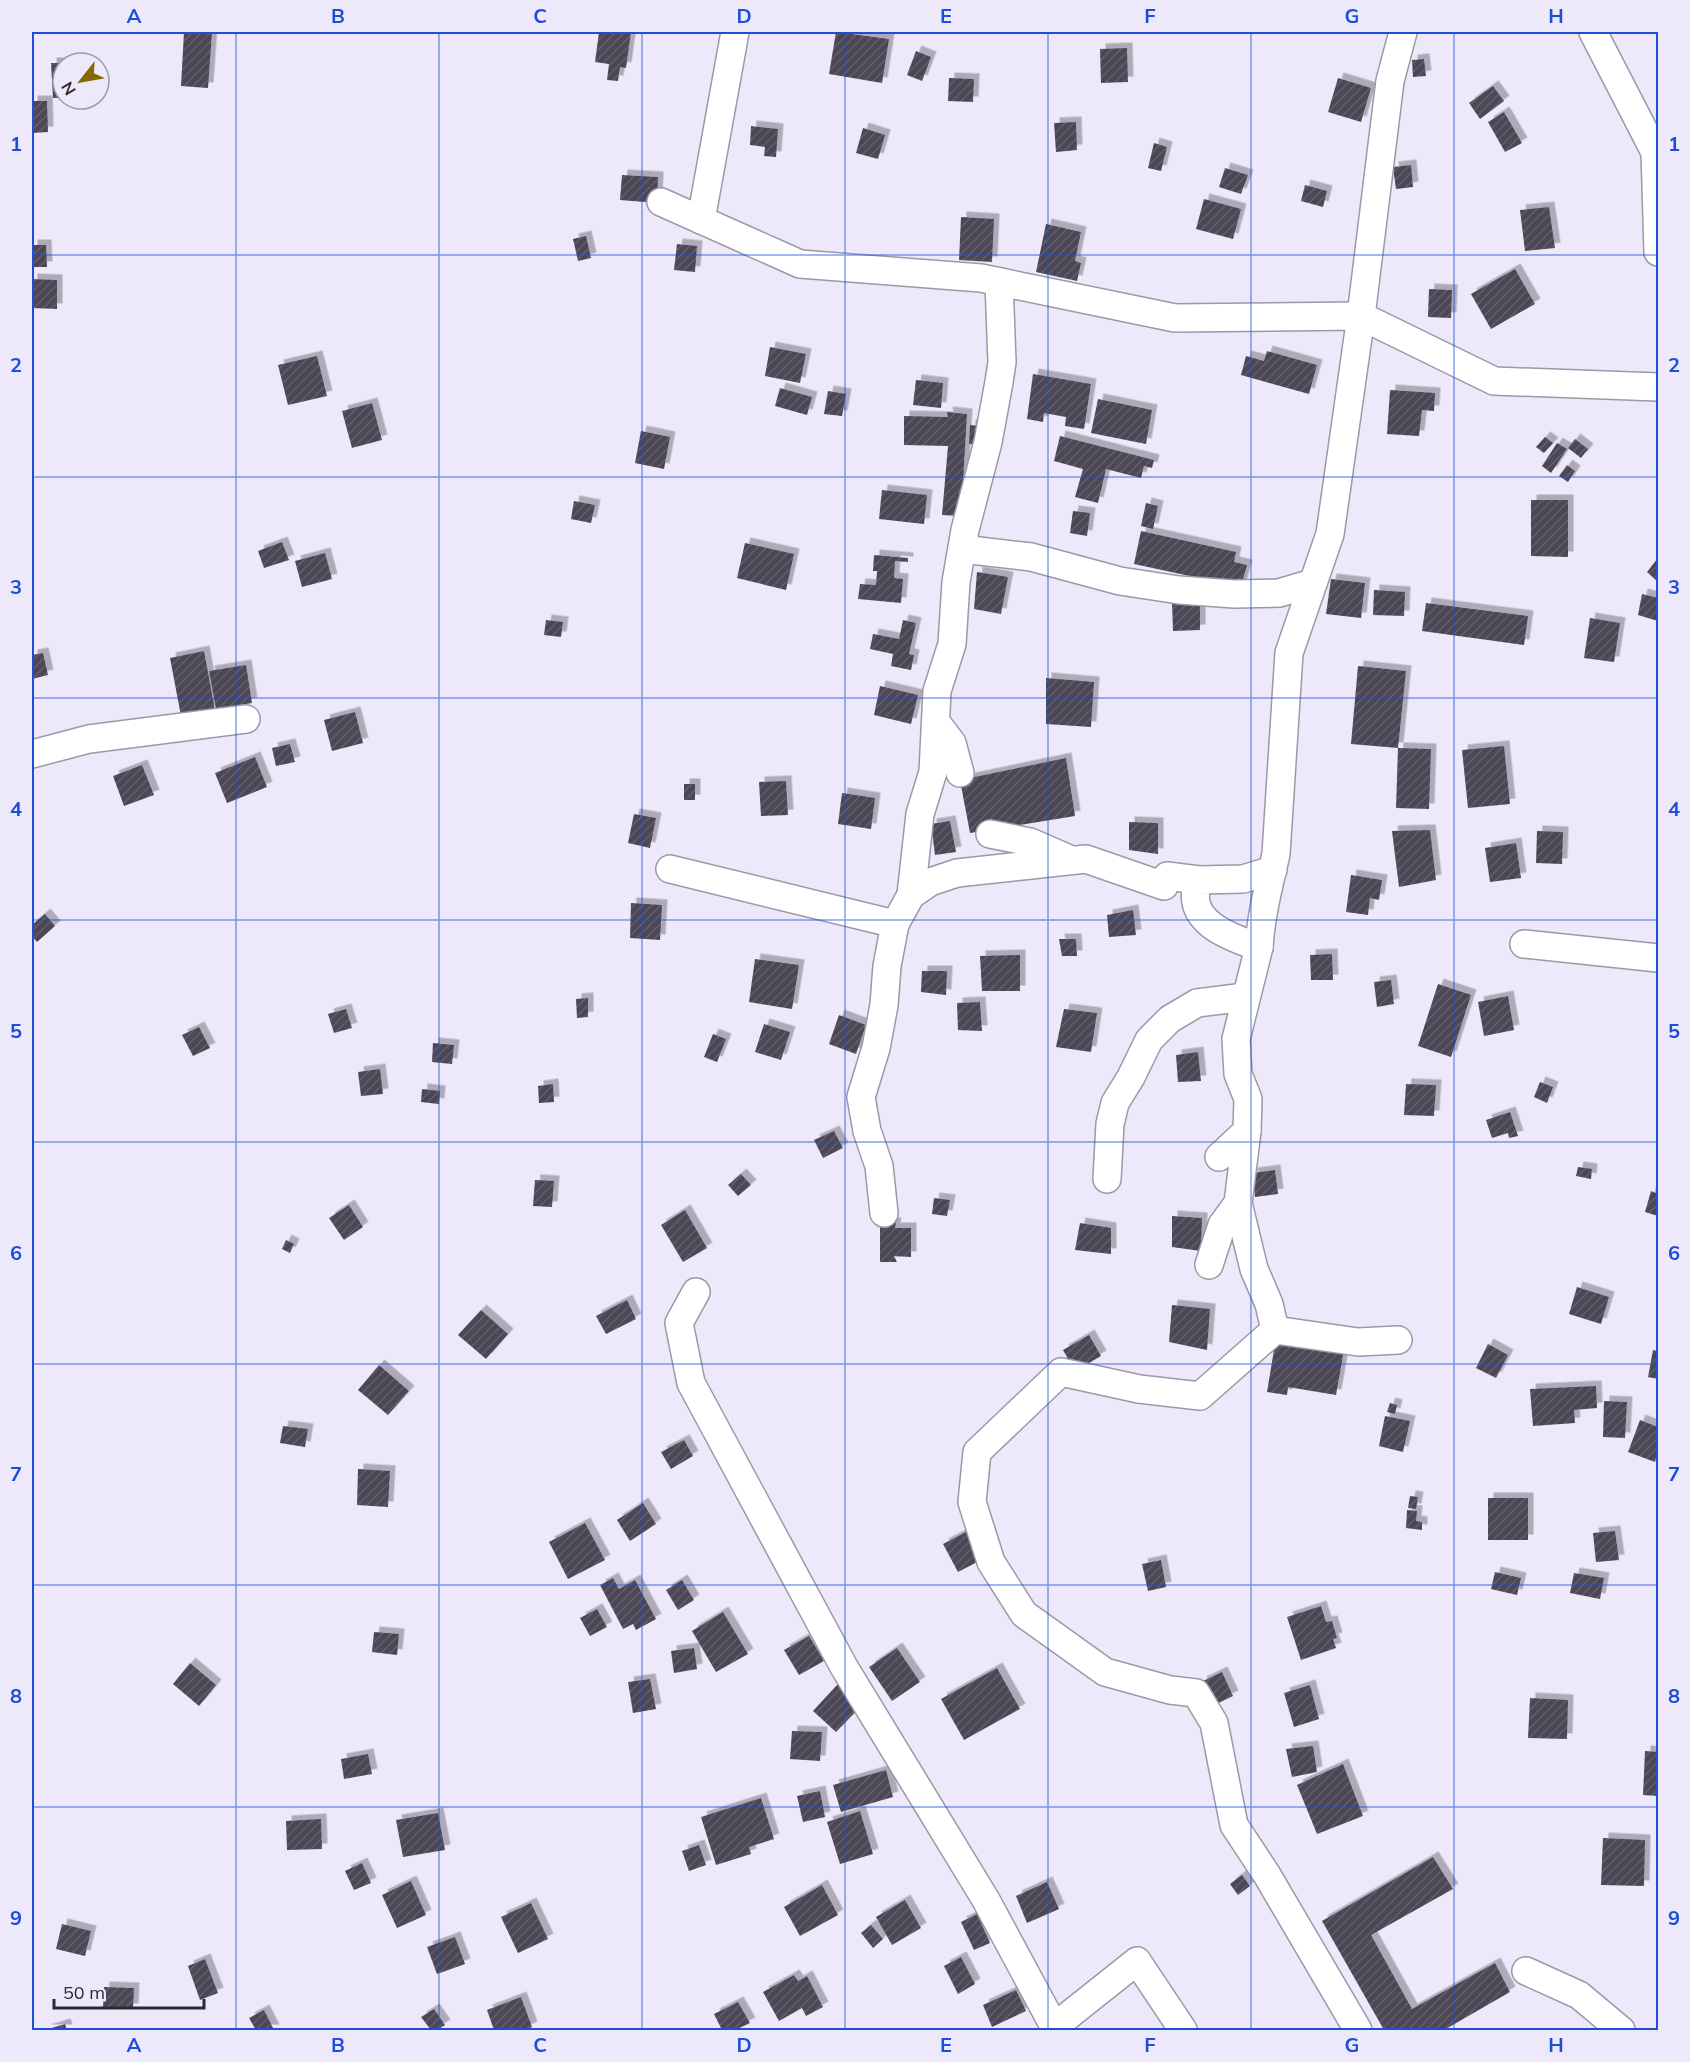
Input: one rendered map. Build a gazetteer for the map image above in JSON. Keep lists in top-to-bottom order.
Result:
{
  "scale_bar": "50 m",
  "north": "bottom left",
  "grid": {
    "columns": [
      "A",
      "B",
      "C",
      "D",
      "E",
      "F",
      "G",
      "H"
    ],
    "rows": [
      "1",
      "2",
      "3",
      "4",
      "5",
      "6",
      "7",
      "8",
      "9"
    ]
  }
}
